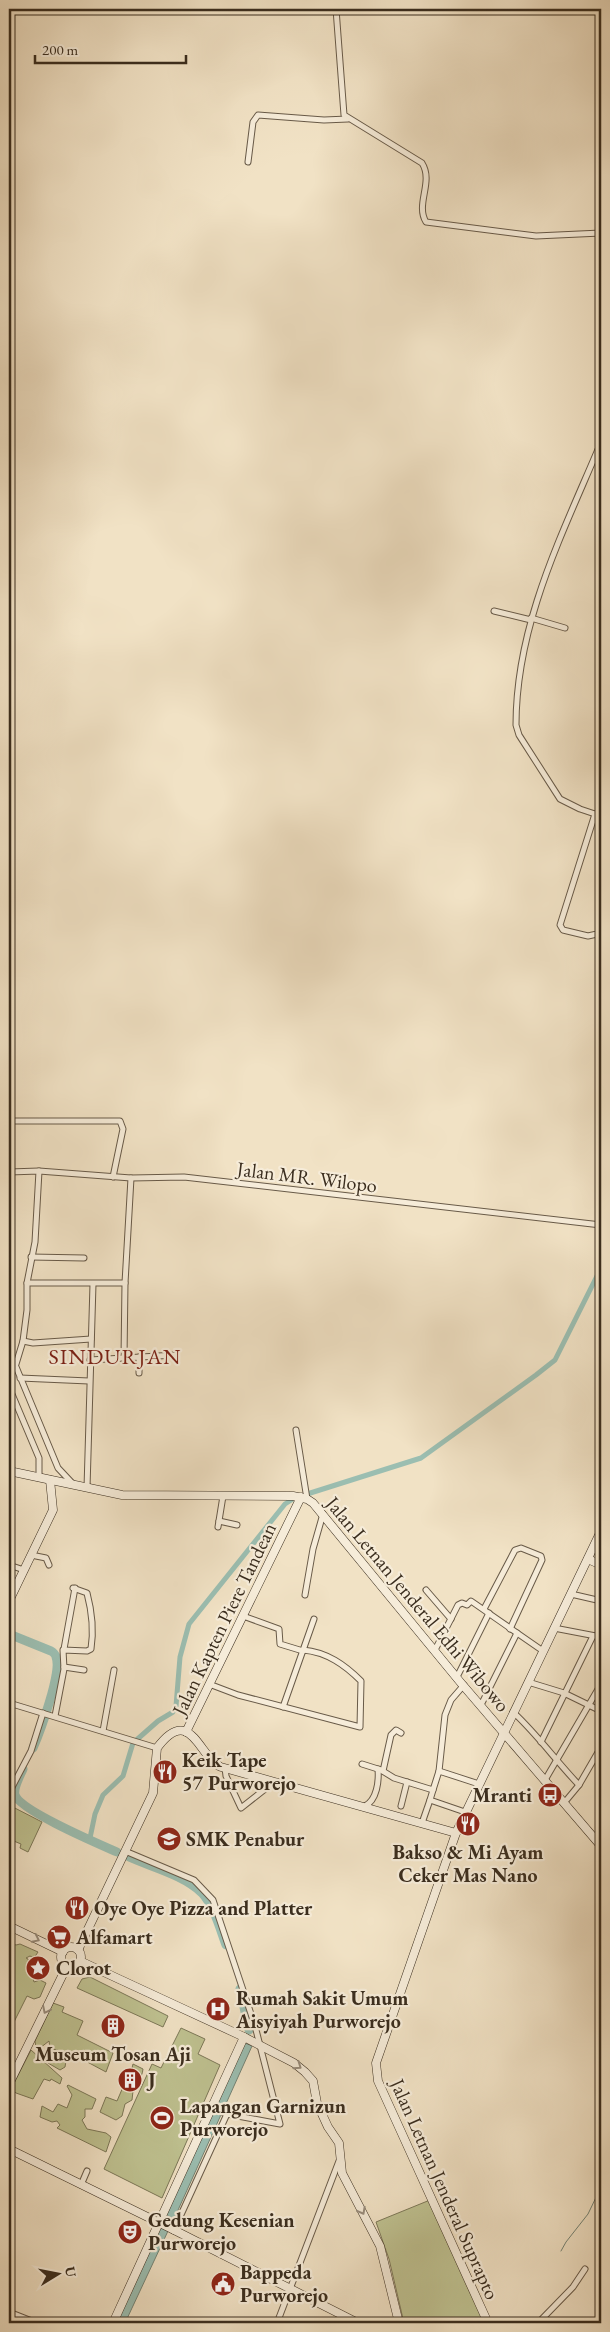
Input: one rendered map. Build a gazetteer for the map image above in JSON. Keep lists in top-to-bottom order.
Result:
{
  "streets": {
    "street": [
      "Jalan MR. Wilopo",
      "Jalan Letnan Jenderal Edhi Wibowo",
      "Jalan Kapten Piere Tandean",
      "Jalan Letnan Jenderal Suprapto"
    ]
  },
  "crossings": [
    ["Jalan Letnan Jenderal Edhi Wibowo", "Jalan Kapten Piere Tandean"],
    ["Jalan Letnan Jenderal Edhi Wibowo", "Jalan Letnan Jenderal Suprapto"],
    ["Jalan Kapten Piere Tandean", "Jalan Letnan Jenderal Suprapto"]
  ],
  "districts": ["SINDURJAN"],
  "places": {
    "restaurant": ["Keik Tape 57 Purworejo", "Bakso & Mi Ayam Ceker Mas Nano", "Oye Oye Pizza and Platter"],
    "bus stop": ["Mranti"],
    "school or university": ["SMK Penabur"],
    "supermarket": ["Alfamart"],
    "place": ["Clorot"],
    "hospital": ["Rumah Sakit Umum Aisyiyah Purworejo"],
    "building": ["Museum Tosan Aji", "J"],
    "sports": ["Lapangan Garnizun Purworejo"],
    "theatre": ["Gedung Kesenian Purworejo"],
    "public building": ["Bappeda Purworejo"]
  },
  "scale_bar": "200 m",
  "north": "right"
}
